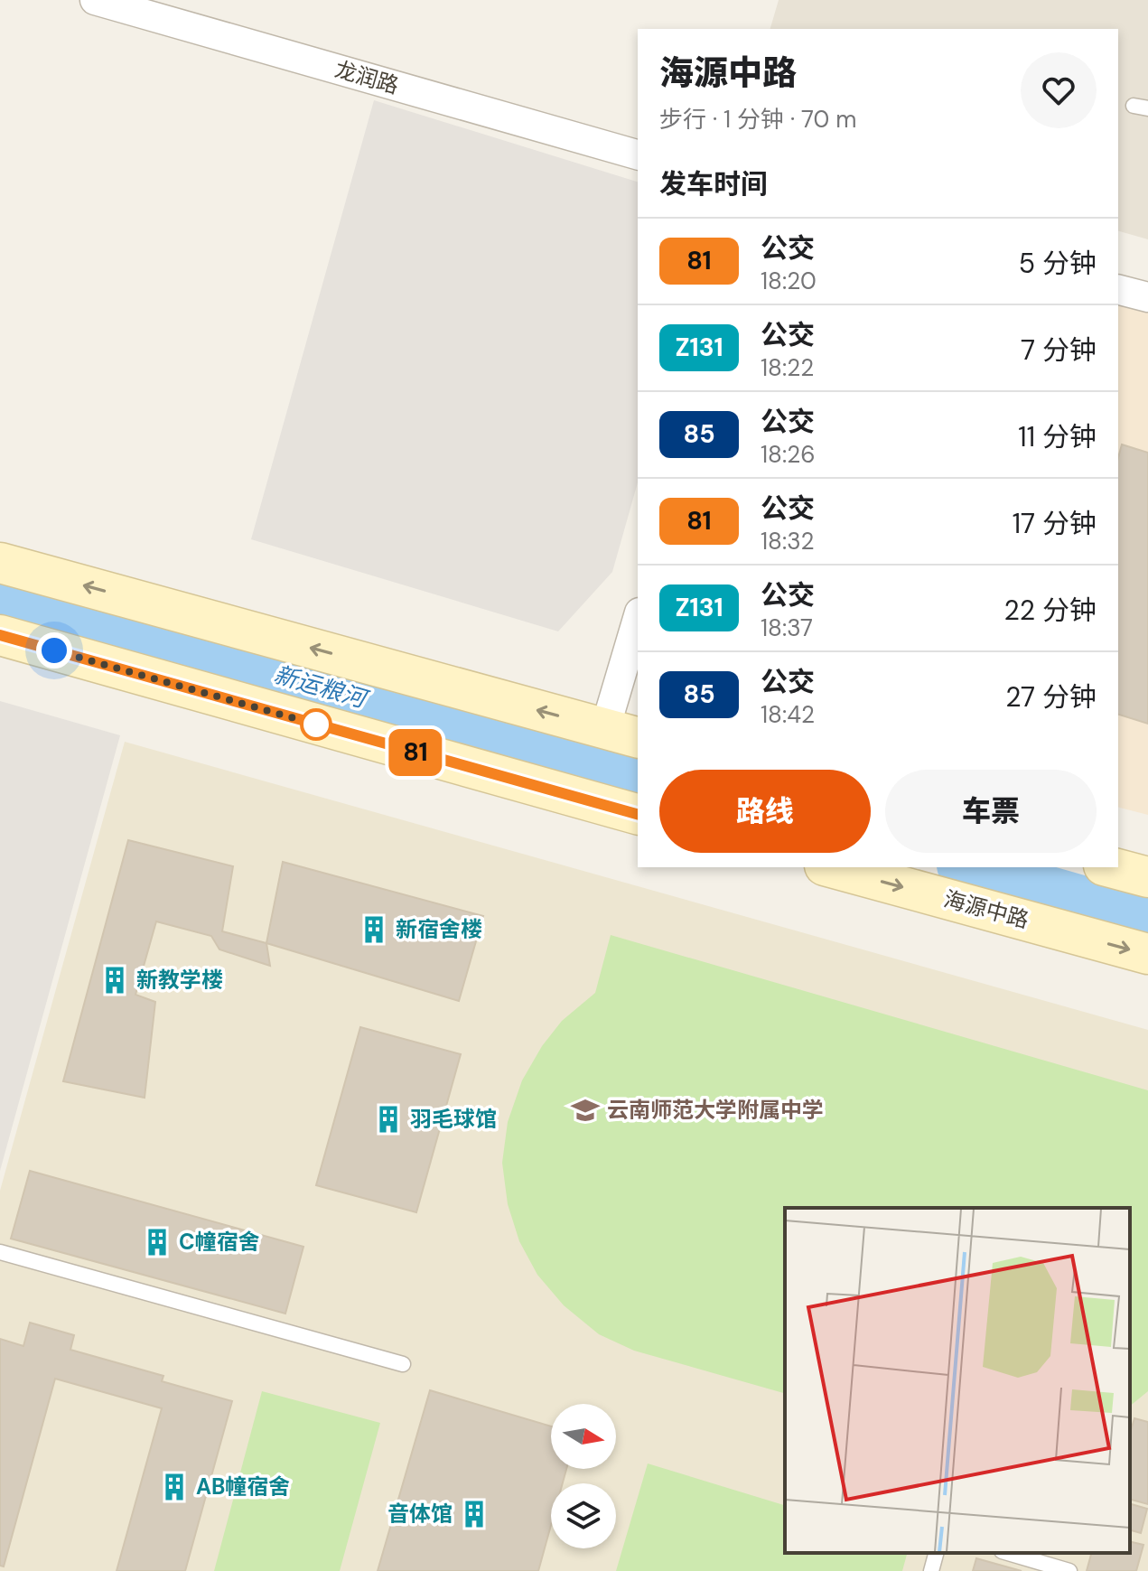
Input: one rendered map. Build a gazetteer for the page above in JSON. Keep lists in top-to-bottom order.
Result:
{
  "streets": {
    "main road": ["海源中路"],
    "street": ["龙润路"]
  },
  "one_way": ["海源中路"],
  "water": ["新运粮河"],
  "places": {
    "building": [
      "新宿舍楼",
      "新教学楼",
      "羽毛球馆",
      "C幢宿舍",
      "AB幢宿舍",
      "音体馆"
    ],
    "school or university": ["云南师范大学附属中学"]
  },
  "lines": ["bus line 81"],
  "north": "right",
  "page": {
    "on_map": "81",
    "heading": [
      ["海源中路", "步行 · 1 分钟 · 70 m"],
      "发车时间"
    ],
    "list": [
      {
        "mark": "81",
        "name": "公交",
        "note": "18:20",
        "value": "5 分钟"
      },
      {
        "mark": "Z131",
        "name": "公交",
        "note": "18:22",
        "value": "7 分钟"
      },
      {
        "mark": "85",
        "name": "公交",
        "note": "18:26",
        "value": "11 分钟"
      },
      {
        "mark": "81",
        "name": "公交",
        "note": "18:32",
        "value": "17 分钟"
      },
      {
        "mark": "Z131",
        "name": "公交",
        "note": "18:37",
        "value": "22 分钟"
      },
      {
        "mark": "85",
        "name": "公交",
        "note": "18:42",
        "value": "27 分钟"
      }
    ],
    "buttons": ["路线", "车票"]
  }
}
